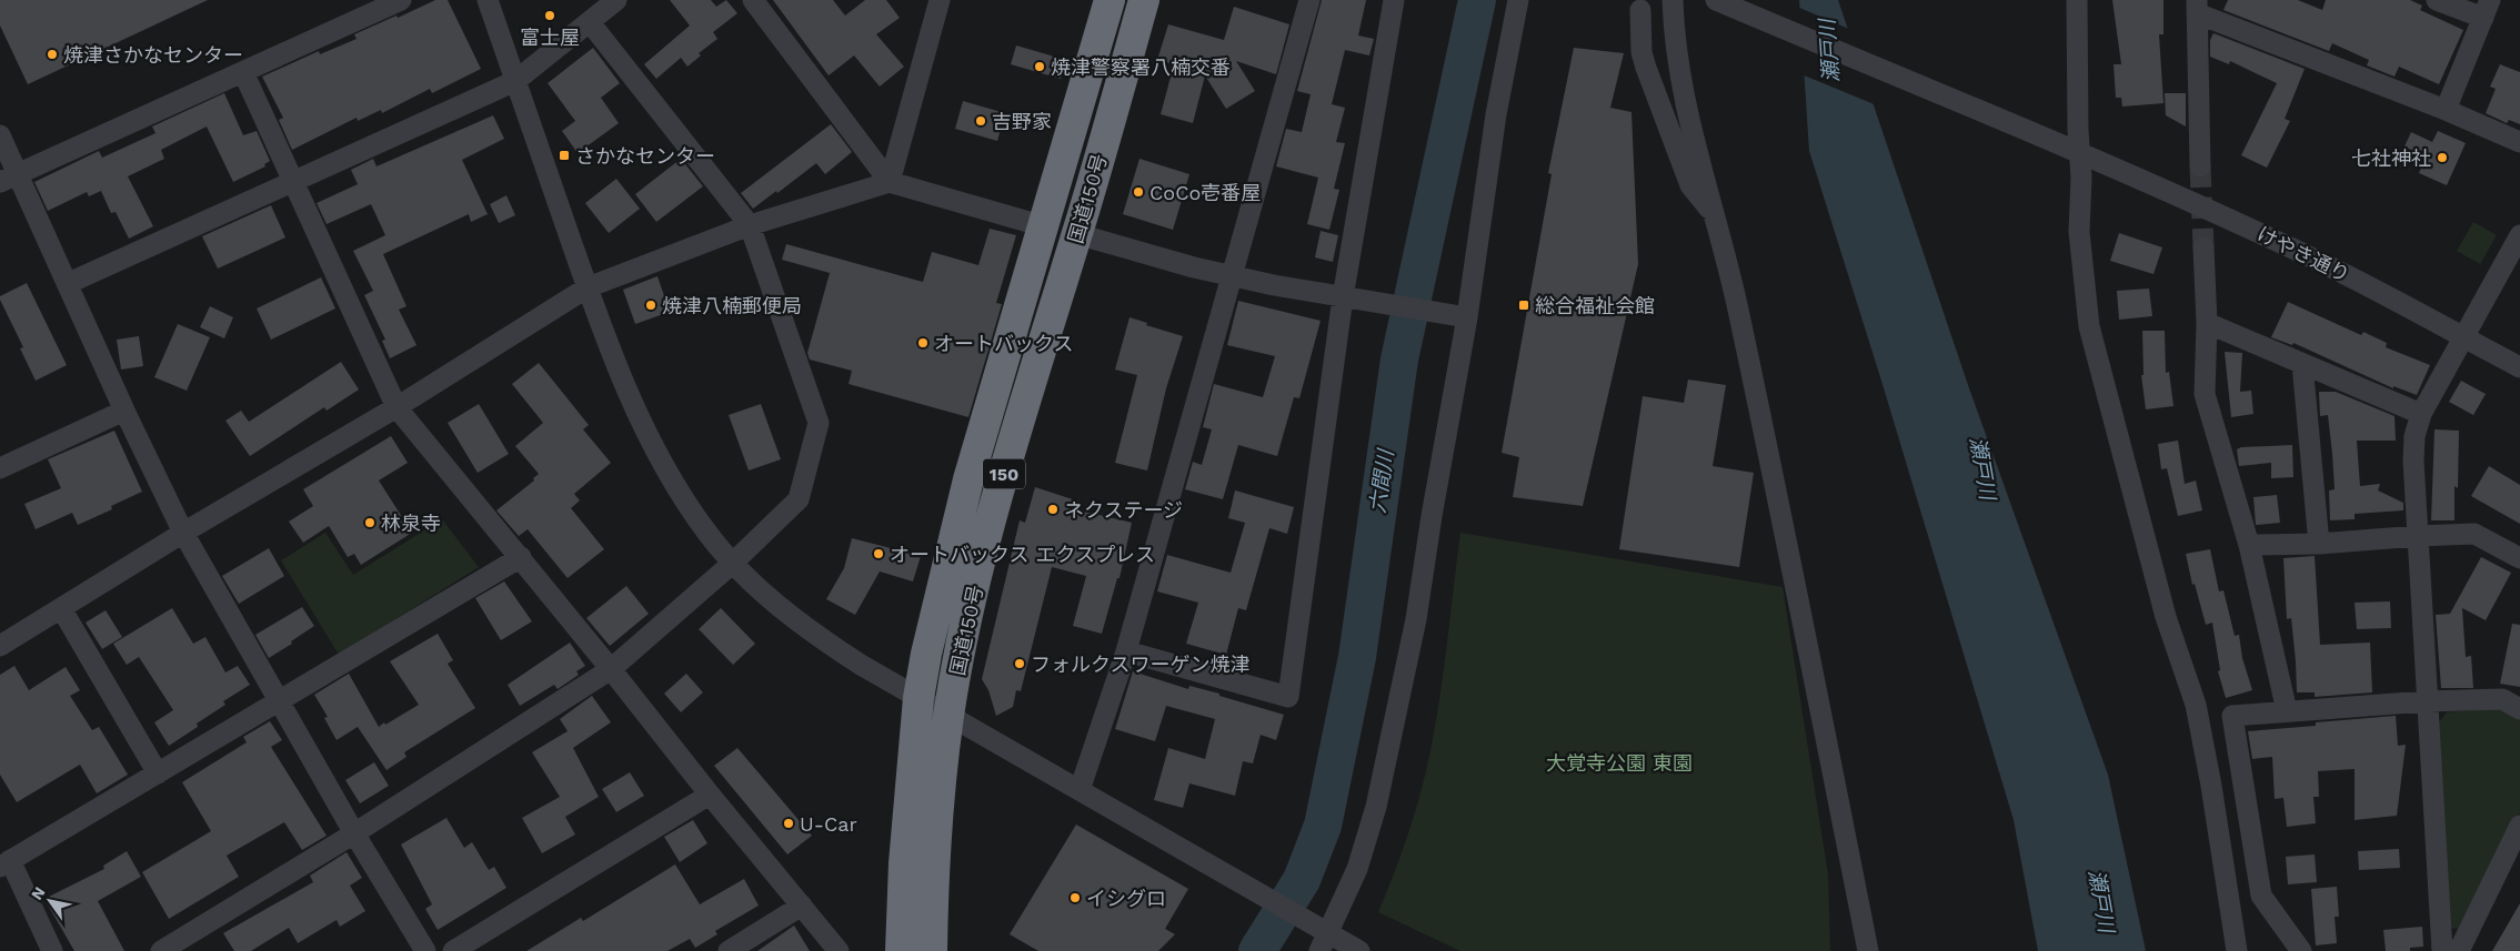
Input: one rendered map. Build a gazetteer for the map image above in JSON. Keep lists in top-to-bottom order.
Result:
{
  "streets": {
    "highway": ["国道150号", "150"],
    "street": ["けやき通り"]
  },
  "water": ["瀬戸川", "六間川"],
  "parks": ["大覚寺公園 東園"],
  "places": {
    "other": [
      "富士屋",
      "焼津さかなセンター",
      "焼津警察署八楠交番",
      "吉野家",
      "七社神社",
      "CoCo壱番屋",
      "焼津八楠郵便局",
      "オートバックス",
      "ネクステージ",
      "林泉寺",
      "オートバックス エクスプレス",
      "フォルクスワーゲン焼津",
      "U-Car",
      "イシグロ"
    ],
    "transit": ["さかなセンター", "総合福祉会館"]
  },
  "north": "top left"
}
